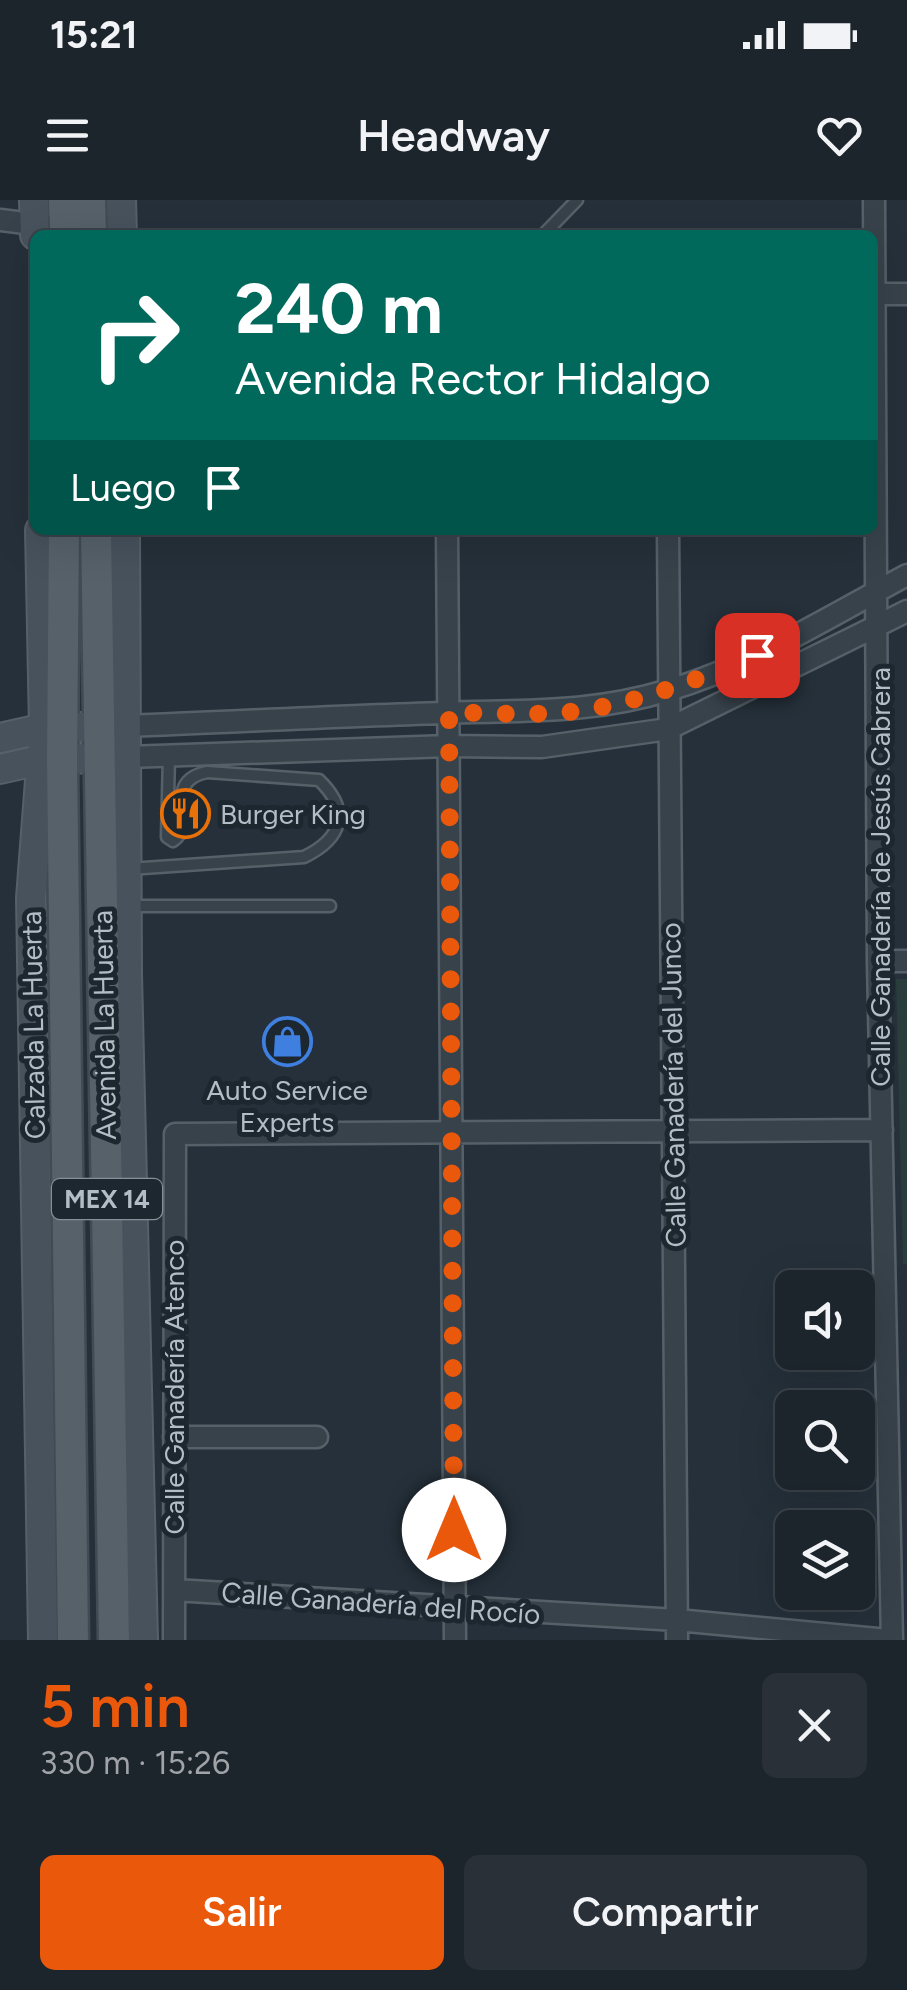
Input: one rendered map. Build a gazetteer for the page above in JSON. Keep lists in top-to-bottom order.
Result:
{
  "streets": {
    "main road": ["Avenida La Huerta", "MEX 14"],
    "street": [
      "Calle Ganadería de Jesús Cabrera",
      "Calzada La Huerta",
      "Calle Ganadería del Junco",
      "Calle Ganadería Atenco",
      "Calle Ganadería del Rocío"
    ]
  },
  "crossings": [
    ["Calle Ganadería de Jesús Cabrera", "Calle Ganadería del Rocío"],
    ["Calzada La Huerta", "Avenida La Huerta"],
    ["Calle Ganadería del Junco", "Calle Ganadería del Rocío"],
    ["Calle Ganadería Atenco", "Calle Ganadería del Rocío"]
  ],
  "places": {
    "restaurant": ["Burger King"],
    "shop": ["Auto Service Experts"]
  },
  "page": {
    "status": "15:21",
    "header": "Headway",
    "turn": ["240 m", "Avenida Rector Hidalgo"],
    "then": "Luego",
    "heading": ["5 min", "330 m · 15:26"],
    "buttons": ["Salir", "Compartir"]
  }
}
